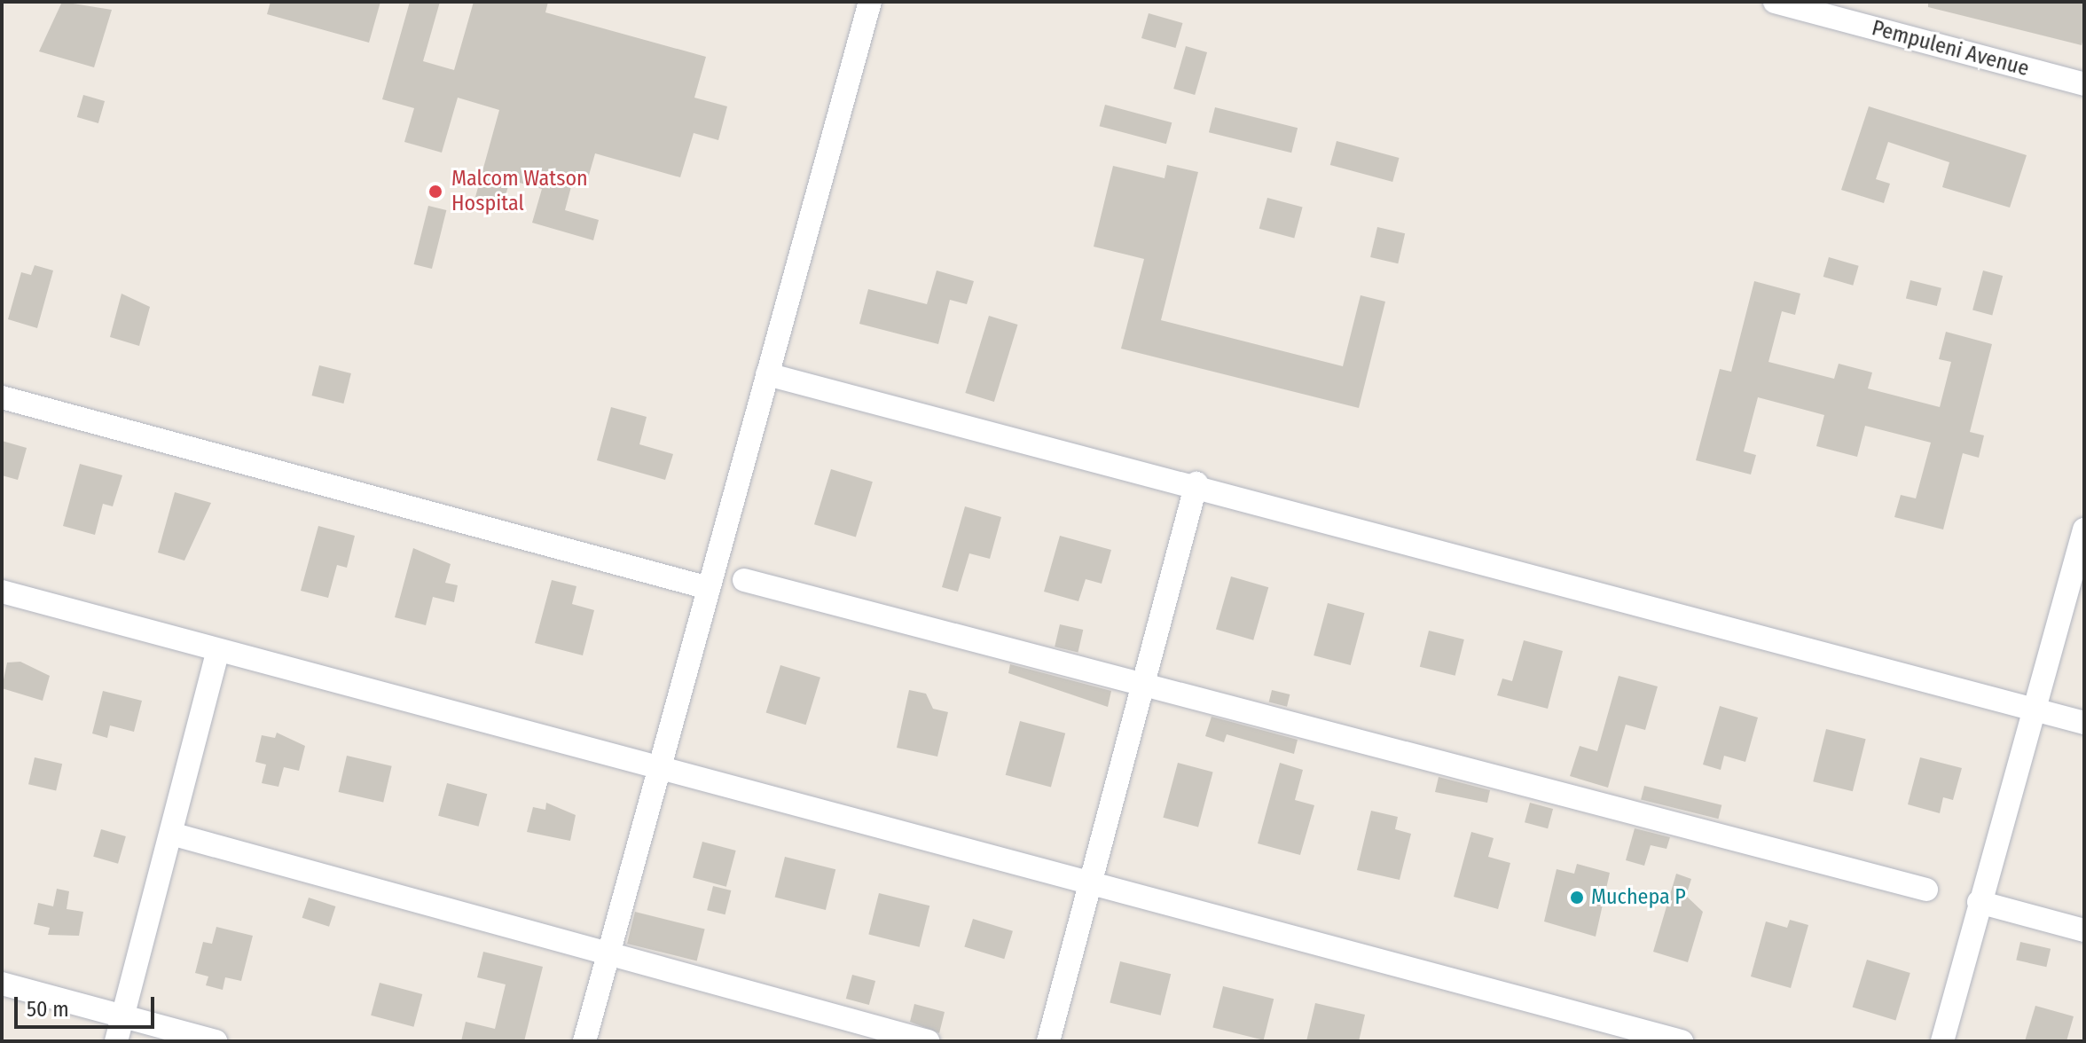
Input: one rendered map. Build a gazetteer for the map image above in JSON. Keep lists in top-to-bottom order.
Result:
{
  "streets": {
    "street": ["Pempuleni Avenue"]
  },
  "places": ["Malcom Watson Hospital", "Muchepa P"],
  "scale_bar": "50 m"
}
